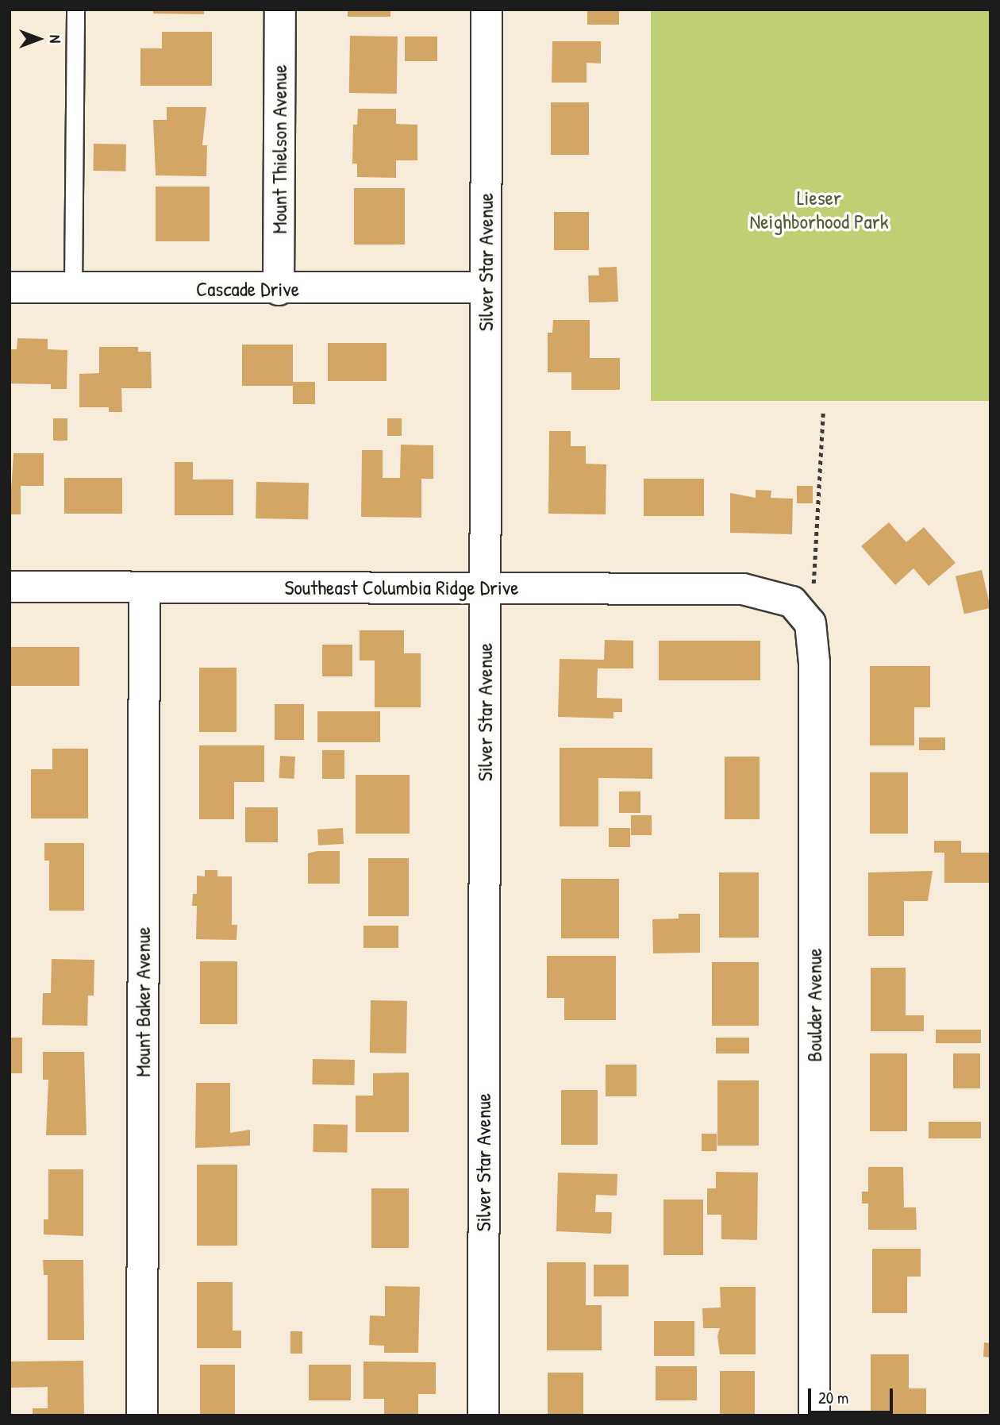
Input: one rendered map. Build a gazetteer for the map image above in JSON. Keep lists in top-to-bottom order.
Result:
{
  "streets": {
    "street": [
      "Mount Thielson Avenue",
      "Silver Star Avenue",
      "Cascade Drive",
      "Southeast Columbia Ridge Drive",
      "Mount Baker Avenue",
      "Boulder Avenue"
    ]
  },
  "crossings": [
    ["Mount Thielson Avenue", "Cascade Drive"],
    ["Silver Star Avenue", "Cascade Drive"],
    ["Silver Star Avenue", "Southeast Columbia Ridge Drive"],
    ["Southeast Columbia Ridge Drive", "Mount Baker Avenue"],
    ["Southeast Columbia Ridge Drive", "Boulder Avenue"]
  ],
  "parks": ["Lieser Neighborhood Park"],
  "scale_bar": "20 m",
  "north": "right"
}
